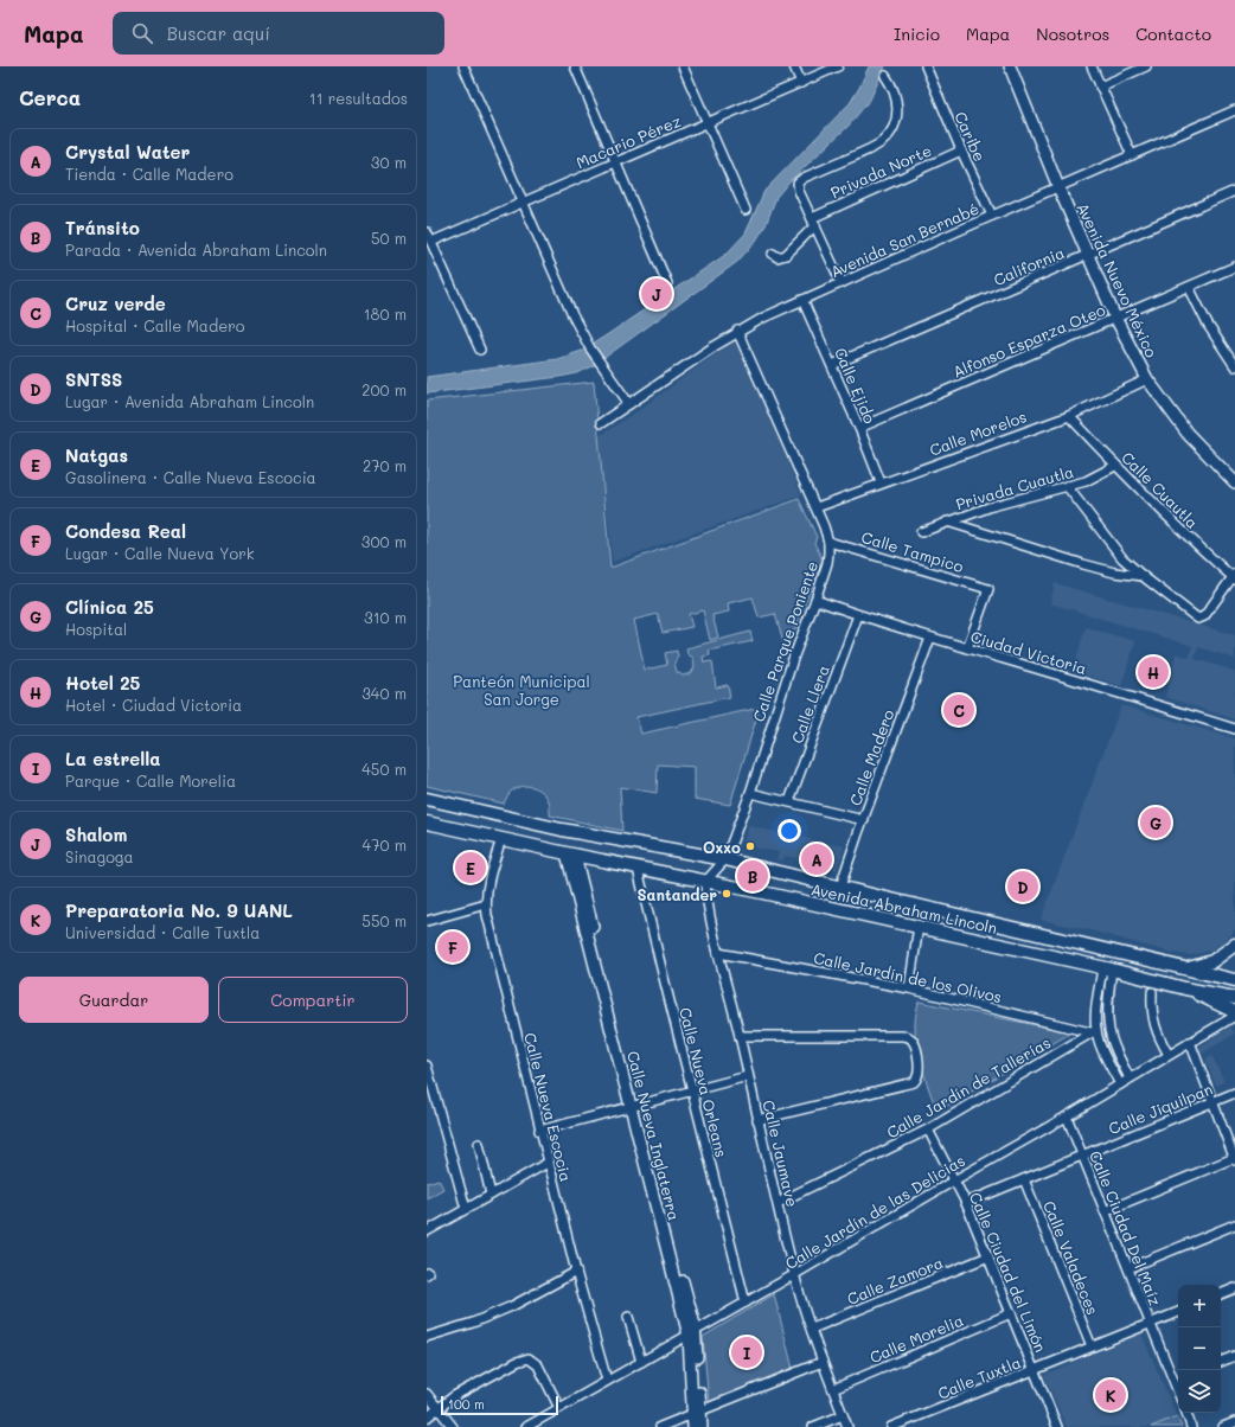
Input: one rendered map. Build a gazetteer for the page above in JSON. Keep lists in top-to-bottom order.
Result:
{
  "streets": {
    "main road": ["Avenida Abraham Lincoln"],
    "street": [
      "Caribe",
      "Macario Pérez",
      "Privada Norte",
      "Avenida San Bernabé",
      "California",
      "Avenida Nuevo México",
      "Alfonso Esparza Oteo",
      "Calle Ejido",
      "Calle Morelos",
      "Privada Cuautla",
      "Calle Cuautla",
      "Calle Tampico",
      "Calle Parque Poniente",
      "Ciudad Victoria",
      "Calle Llera",
      "Calle Madero",
      "Calle Jardín de los Olivos",
      "Calle Nueva Orleans",
      "Calle Jardín de Tallerías",
      "Calle Nueva Escocia",
      "Calle Jiquilpan",
      "Calle Nueva Inglaterra",
      "Calle Jaumave",
      "Calle Jardín de las Delicias",
      "Calle Ciudad Del Maíz",
      "Calle Valadeces",
      "Calle Ciudad del Limón",
      "Calle Zamora",
      "Calle Morelia",
      "Calle Tuxtla"
    ]
  },
  "crossings": [
    ["Caribe", "Privada Norte"],
    ["Caribe", "Avenida San Bernabé"],
    ["Avenida San Bernabé", "Avenida Nuevo México"],
    ["Avenida San Bernabé", "Calle Ejido"],
    ["Avenida San Bernabé", "Calle Parque Poniente"],
    ["California", "Avenida Nuevo México"],
    ["California", "Calle Ejido"],
    ["Avenida Nuevo México", "Alfonso Esparza Oteo"],
    ["Avenida Nuevo México", "Calle Morelos"],
    ["Alfonso Esparza Oteo", "Calle Ejido"],
    ["Calle Ejido", "Calle Morelos"],
    ["Calle Morelos", "Calle Cuautla"],
    ["Calle Morelos", "Calle Parque Poniente"],
    ["Privada Cuautla", "Calle Cuautla"],
    ["Calle Tampico", "Calle Parque Poniente"],
    ["Calle Tampico", "Ciudad Victoria"],
    ["Calle Parque Poniente", "Ciudad Victoria"],
    ["Ciudad Victoria", "Calle Llera"],
    ["Ciudad Victoria", "Calle Madero"],
    ["Avenida Abraham Lincoln", "Calle Nueva Orleans"],
    ["Avenida Abraham Lincoln", "Calle Nueva Escocia"],
    ["Avenida Abraham Lincoln", "Calle Nueva Inglaterra"],
    ["Avenida Abraham Lincoln", "Calle Jaumave"],
    ["Calle Jardín de los Olivos", "Calle Jardín de Tallerías"],
    ["Calle Jardín de los Olivos", "Calle Jaumave"],
    ["Calle Nueva Orleans", "Calle Jardín de las Delicias"],
    ["Calle Jardín de Tallerías", "Calle Jaumave"],
    ["Calle Jardín de Tallerías", "Calle Ciudad del Limón"],
    ["Calle Nueva Escocia", "Calle Jardín de las Delicias"],
    ["Calle Jiquilpan", "Calle Ciudad Del Maíz"],
    ["Calle Jiquilpan", "Calle Valadeces"],
    ["Calle Jiquilpan", "Calle Ciudad del Limón"],
    ["Calle Nueva Inglaterra", "Calle Jardín de las Delicias"],
    ["Calle Jaumave", "Calle Jardín de las Delicias"],
    ["Calle Jaumave", "Calle Zamora"],
    ["Calle Jaumave", "Calle Morelia"],
    ["Calle Jardín de las Delicias", "Calle Ciudad Del Maíz"],
    ["Calle Jardín de las Delicias", "Calle Ciudad del Limón"],
    ["Calle Ciudad Del Maíz", "Calle Tuxtla"],
    ["Calle Valadeces", "Calle Tuxtla"],
    ["Calle Ciudad del Limón", "Calle Zamora"],
    ["Calle Ciudad del Limón", "Calle Morelia"],
    ["Calle Ciudad del Limón", "Calle Tuxtla"]
  ],
  "parks": ["Panteón Municipal San Jorge"],
  "places": ["Oxxo", "Santander"],
  "scale_bar": "100 m",
  "page": {
    "header": "Mapa",
    "search": "Buscar aquí",
    "nav": [
      "Inicio",
      "Mapa",
      "Nosotros",
      "Contacto"
    ],
    "heading": ["Cerca", "11 resultados"],
    "list": [
      {
        "mark": "A",
        "name": "Crystal Water",
        "note": "Tienda · Calle Madero",
        "value": "30 m"
      },
      {
        "mark": "B",
        "name": "Tránsito",
        "note": "Parada · Avenida Abraham Lincoln",
        "value": "50 m"
      },
      {
        "mark": "C",
        "name": "Cruz verde",
        "note": "Hospital · Calle Madero",
        "value": "180 m"
      },
      {
        "mark": "D",
        "name": "SNTSS",
        "note": "Lugar · Avenida Abraham Lincoln",
        "value": "200 m"
      },
      {
        "mark": "E",
        "name": "Natgas",
        "note": "Gasolinera · Calle Nueva Escocia",
        "value": "270 m"
      },
      {
        "mark": "F",
        "name": "Condesa Real",
        "note": "Lugar · Calle Nueva York",
        "value": "300 m"
      },
      {
        "mark": "G",
        "name": "Clínica 25",
        "note": "Hospital",
        "value": "310 m"
      },
      {
        "mark": "H",
        "name": "Hotel 25",
        "note": "Hotel · Ciudad Victoria",
        "value": "340 m"
      },
      {
        "mark": "I",
        "name": "La estrella",
        "note": "Parque · Calle Morelia",
        "value": "450 m"
      },
      {
        "mark": "J",
        "name": "Shalom",
        "note": "Sinagoga",
        "value": "470 m"
      },
      {
        "mark": "K",
        "name": "Preparatoria No. 9 UANL",
        "note": "Universidad · Calle Tuxtla",
        "value": "550 m"
      }
    ],
    "pins": [
      "J",
      "H",
      "C",
      "G",
      "A",
      "E",
      "B",
      "D",
      "F",
      "I",
      "K"
    ],
    "buttons": ["Guardar", "Compartir"],
    "map_buttons": ["+", "−"],
    "scale": "100 m"
  }
}
